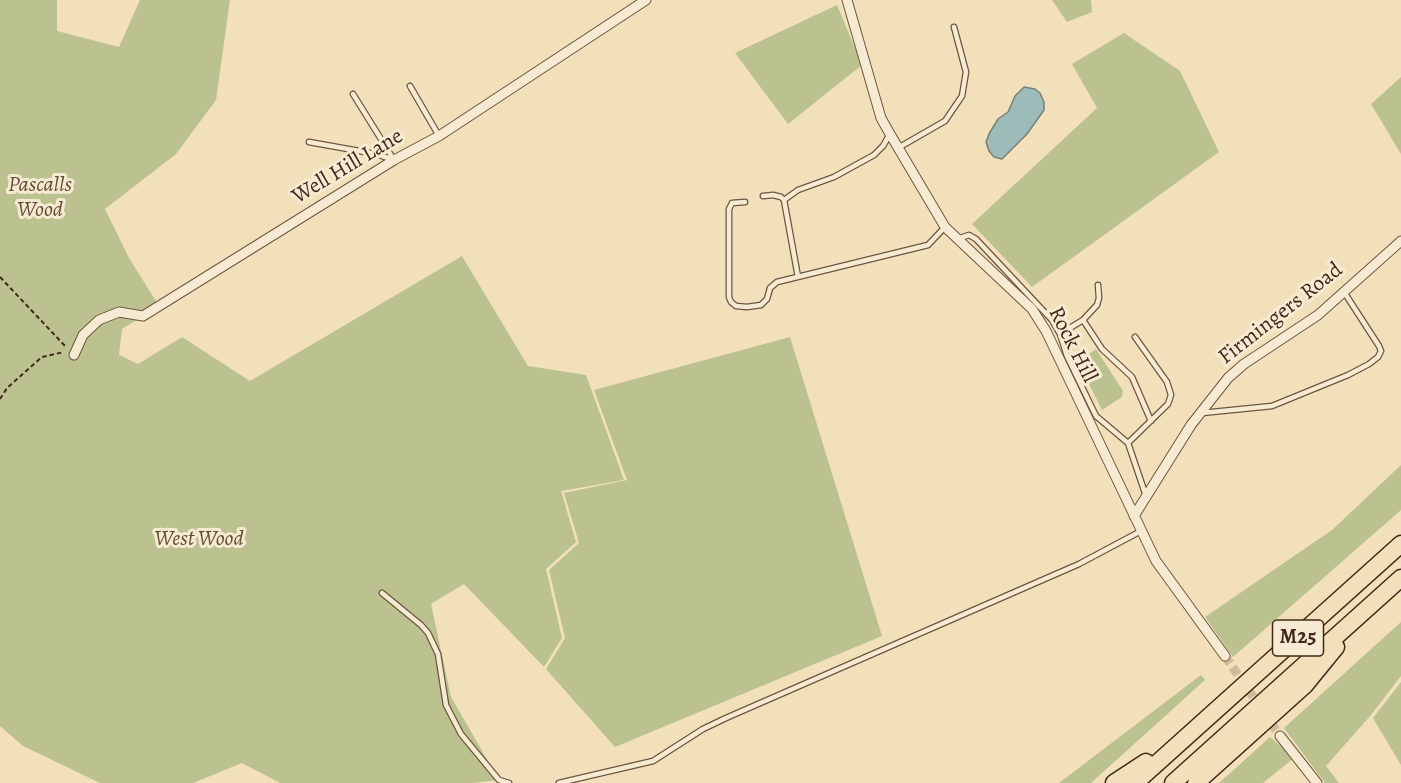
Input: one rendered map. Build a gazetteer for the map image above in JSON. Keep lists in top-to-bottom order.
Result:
{
  "streets": {
    "highway": ["M25"],
    "street": ["Well Hill Lane", "Firmingers Road", "Rock Hill"]
  },
  "crossings": [
    ["Firmingers Road", "Rock Hill"]
  ],
  "parks": ["Pascalls Wood", "West Wood"]
}
